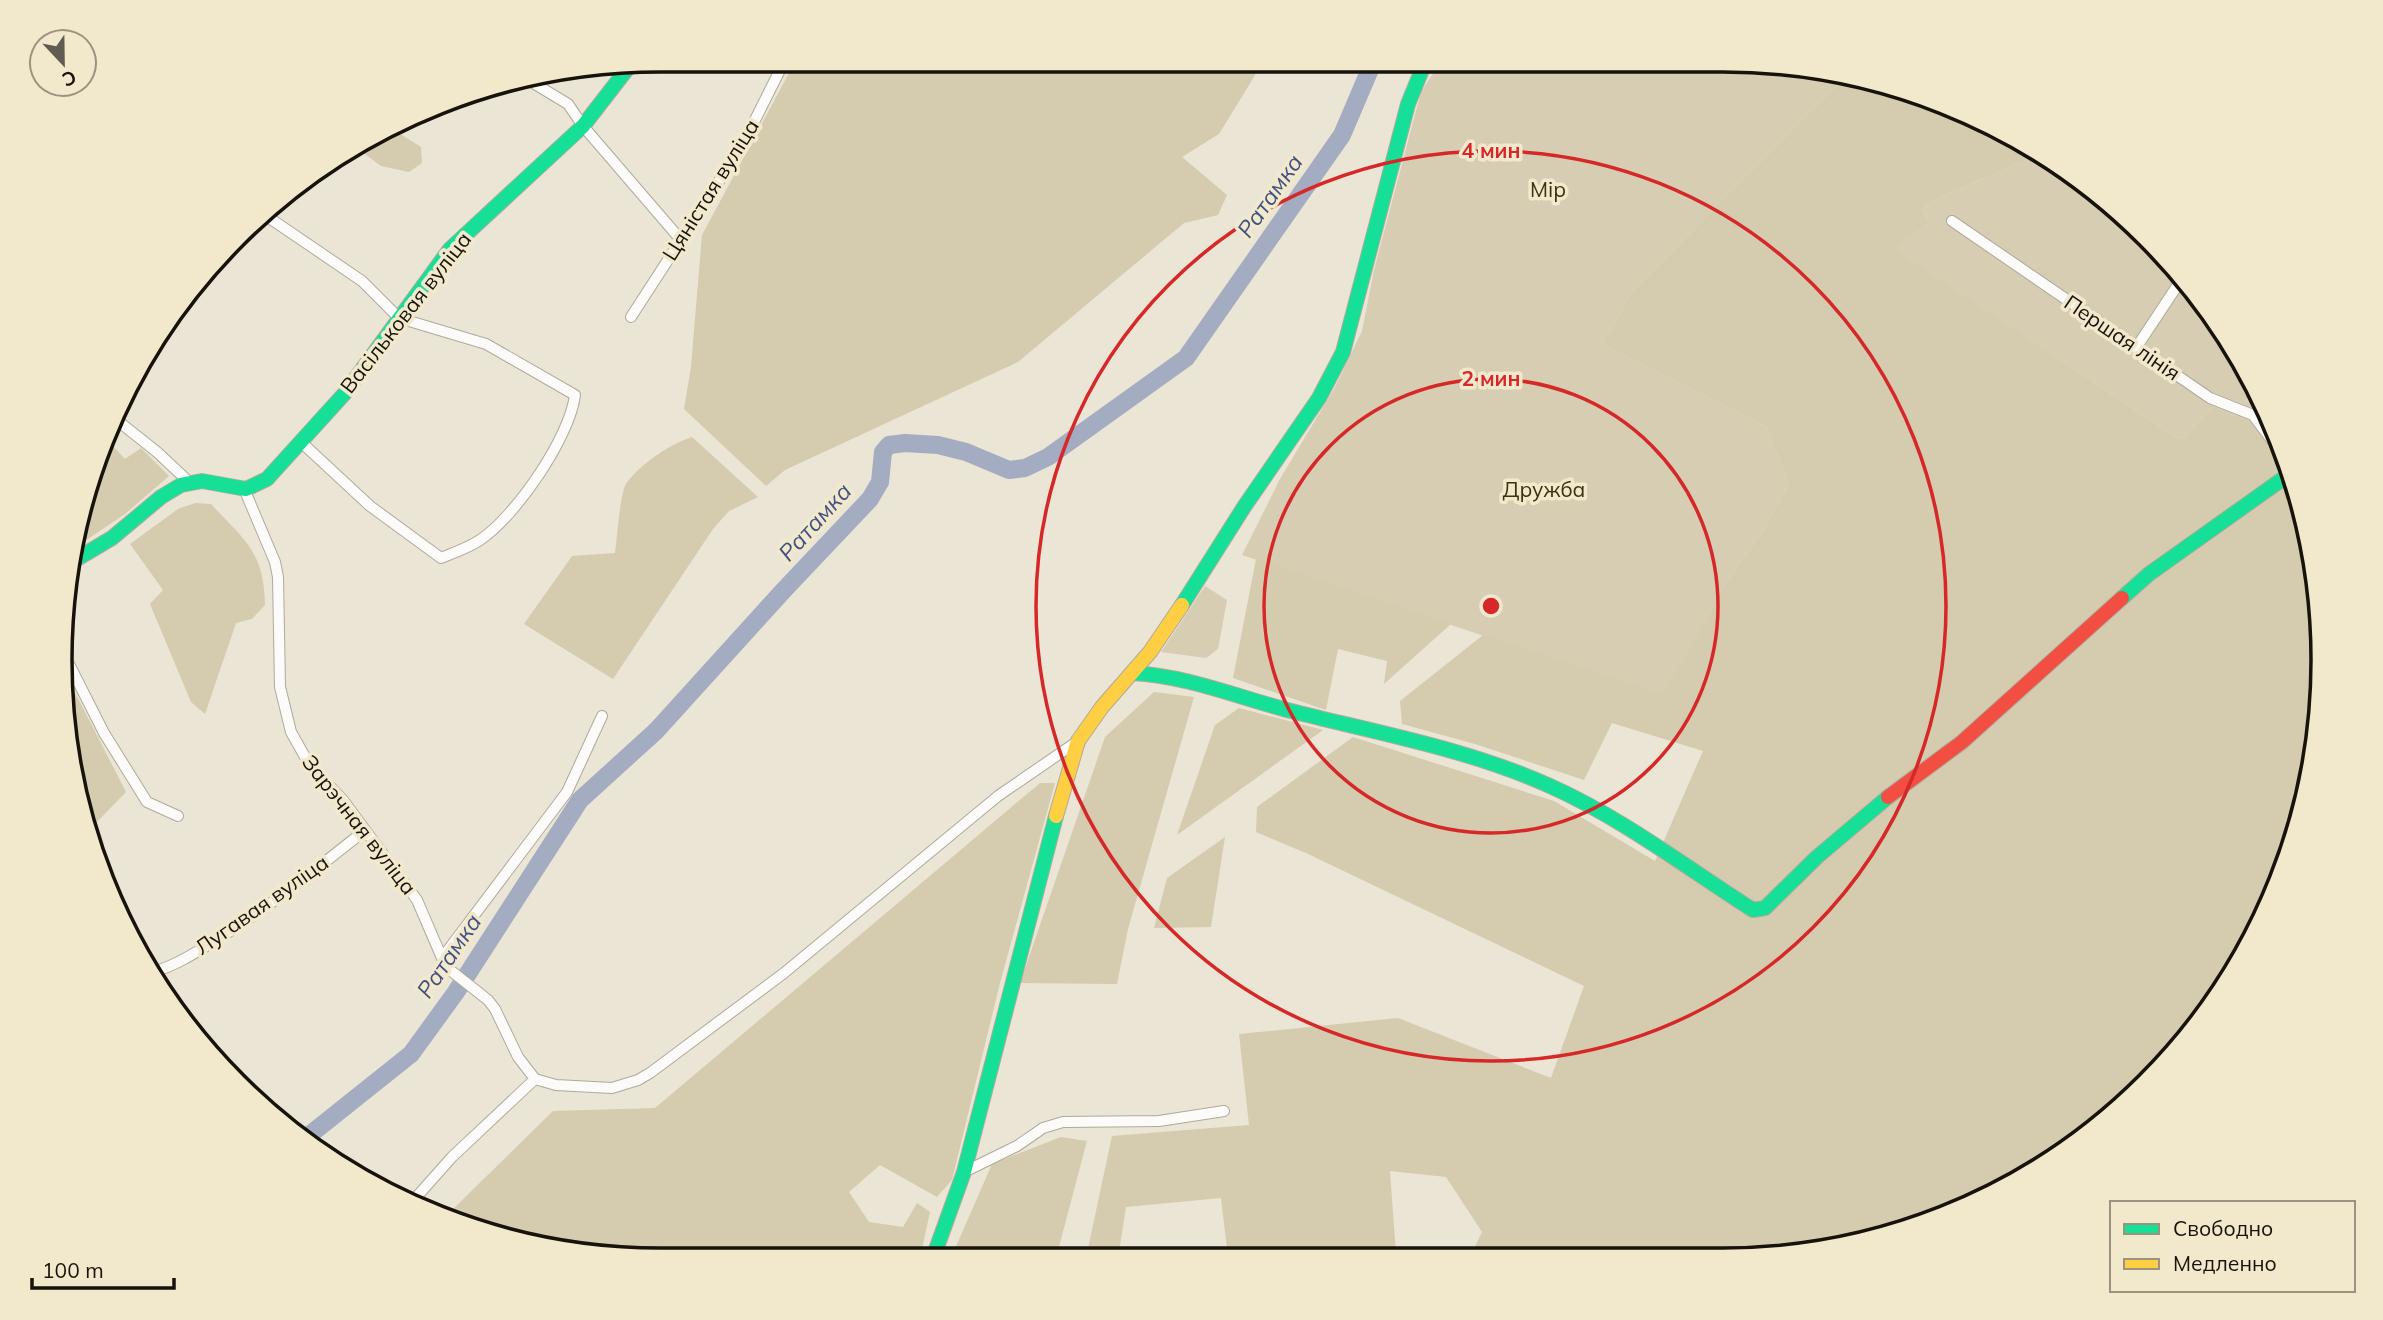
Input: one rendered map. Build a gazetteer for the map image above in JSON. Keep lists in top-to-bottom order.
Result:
{
  "streets": {
    "street": [
      "Цяністая вуліца",
      "Васільковая вуліца",
      "Першая лінія",
      "Зарэчная вуліца",
      "Лугавая вуліца"
    ]
  },
  "crossings": [
    ["Васільковая вуліца", "Зарэчная вуліца"],
    ["Зарэчная вуліца", "Лугавая вуліца"]
  ],
  "water": ["Ратамка"],
  "parks": ["Мір", "Дружба"],
  "legend": ["Свободно", "Медленно"],
  "scale_bar": "100 m",
  "north": "bottom",
  "rings": ["4 мин", "2 мин"]
}
